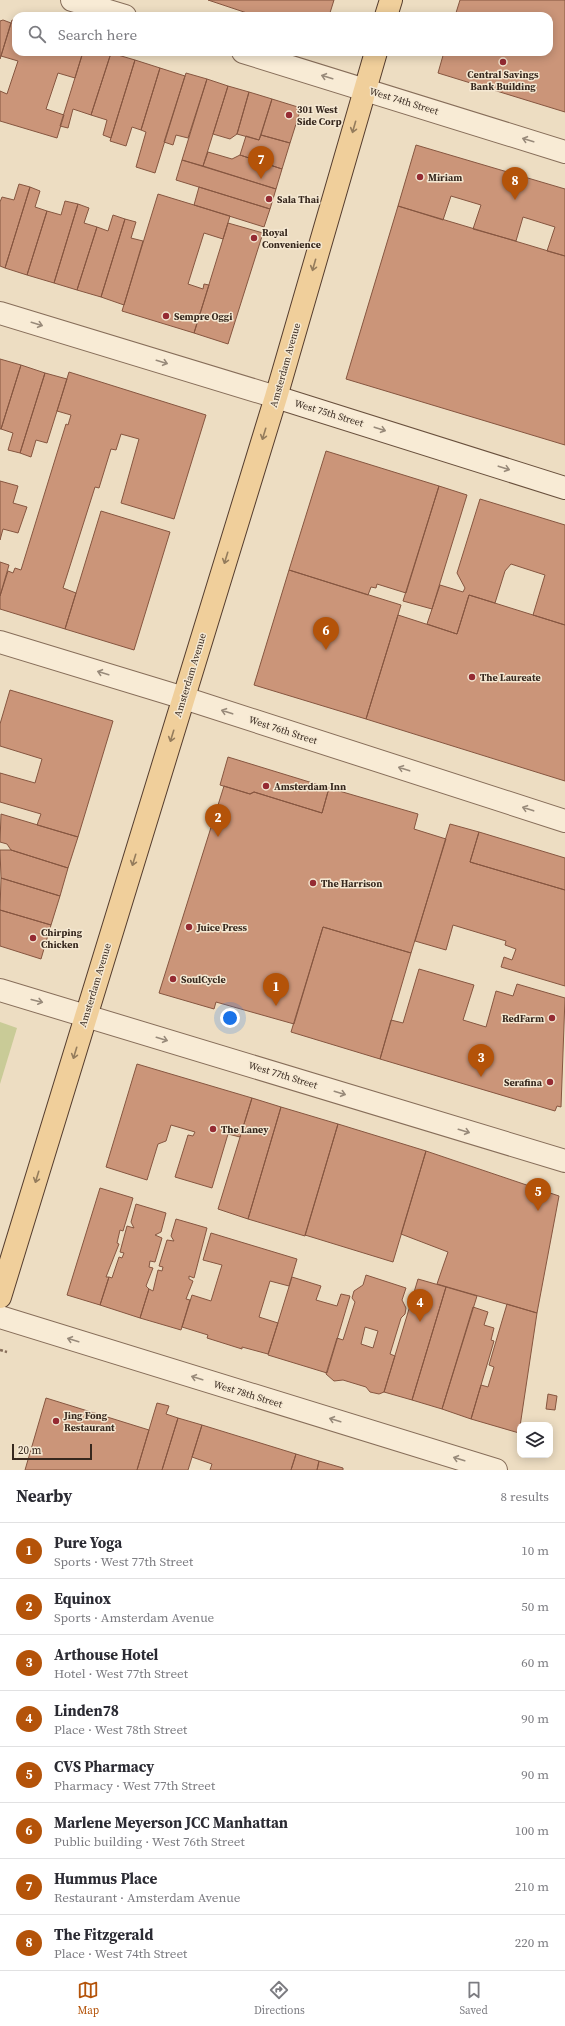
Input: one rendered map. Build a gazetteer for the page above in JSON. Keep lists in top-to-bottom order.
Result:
{
  "streets": {
    "main road": ["Amsterdam Avenue"],
    "street": [
      "West 74th Street",
      "West 75th Street",
      "West 76th Street",
      "West 77th Street",
      "West 78th Street"
    ]
  },
  "crossings": [
    ["West 74th Street", "Amsterdam Avenue"],
    ["Amsterdam Avenue", "West 75th Street"],
    ["Amsterdam Avenue", "West 76th Street"],
    ["Amsterdam Avenue", "West 77th Street"]
  ],
  "one_way": [
    "West 74th Street",
    "Amsterdam Avenue",
    "West 75th Street",
    "West 76th Street",
    "West 77th Street",
    "West 78th Street"
  ],
  "places": [
    "Central Savings Bank Building",
    "301 West Side Corp",
    "Miriam",
    "Sala Thai",
    "Royal Convenience",
    "Sempre Oggi",
    "The Laureate",
    "Amsterdam Inn",
    "The Harrison",
    "Juice Press",
    "Chirping Chicken",
    "SoulCycle",
    "RedFarm",
    "Serafina",
    "The Laney",
    "Jing Fong Restaurant"
  ],
  "scale_bar": "20 m",
  "page": {
    "search": "Search here",
    "pins": [
      "7",
      "8",
      "6",
      "2",
      "1",
      "3",
      "5",
      "4"
    ],
    "scale": "20 m",
    "heading": ["Nearby", "8 results"],
    "list": [
      {
        "mark": "1",
        "name": "Pure Yoga",
        "note": "Sports · West 77th Street",
        "value": "10 m"
      },
      {
        "mark": "2",
        "name": "Equinox",
        "note": "Sports · Amsterdam Avenue",
        "value": "50 m"
      },
      {
        "mark": "3",
        "name": "Arthouse Hotel",
        "note": "Hotel · West 77th Street",
        "value": "60 m"
      },
      {
        "mark": "4",
        "name": "Linden78",
        "note": "Place · West 78th Street",
        "value": "90 m"
      },
      {
        "mark": "5",
        "name": "CVS Pharmacy",
        "note": "Pharmacy · West 77th Street",
        "value": "90 m"
      },
      {
        "mark": "6",
        "name": "Marlene Meyerson JCC Manhattan",
        "note": "Public building · West 76th Street",
        "value": "100 m"
      },
      {
        "mark": "7",
        "name": "Hummus Place",
        "note": "Restaurant · Amsterdam Avenue",
        "value": "210 m"
      },
      {
        "mark": "8",
        "name": "The Fitzgerald",
        "note": "Place · West 74th Street",
        "value": "220 m"
      }
    ],
    "nav": ["Map", "Directions", "Saved"]
  }
}
